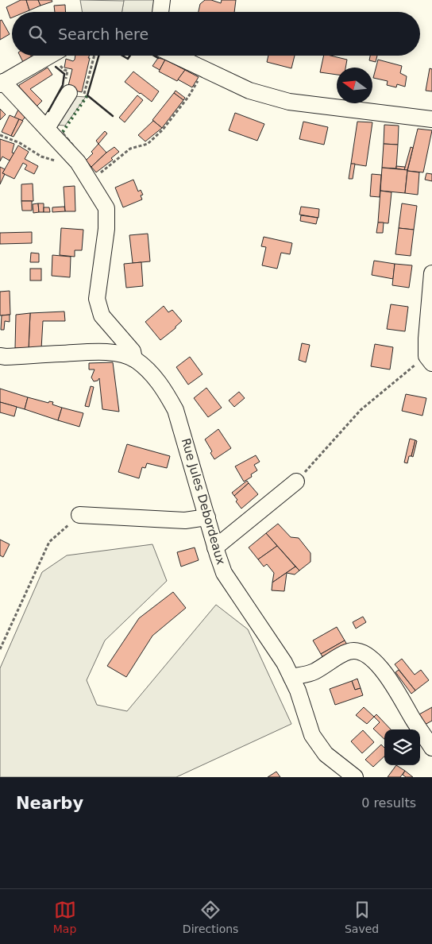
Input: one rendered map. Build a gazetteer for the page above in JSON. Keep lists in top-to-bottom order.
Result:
{
  "streets": {
    "street": ["Rue Jules Debordeaux"]
  },
  "north": "left",
  "page": {
    "search": "Search here",
    "heading": ["Nearby", "0 results"],
    "nav": ["Map", "Directions", "Saved"]
  }
}
